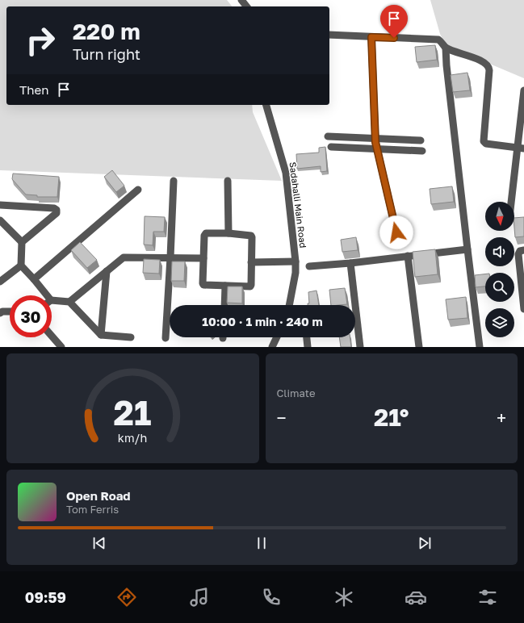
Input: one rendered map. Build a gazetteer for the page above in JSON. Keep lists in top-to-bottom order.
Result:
{
  "streets": {
    "street": ["Sadahalli Main Road"]
  },
  "north": "bottom",
  "page": {
    "turn": ["220 m", "Turn right"],
    "then": "Then",
    "limit": "30",
    "trip": "10:00 · 1 min · 240 m",
    "tile": "Climate",
    "heat": ["−", "21°", "+"],
    "song": ["Open Road", "Tom Ferris"],
    "tabs": "09:59",
    "gauge": ["21", "km/h"]
  }
}
